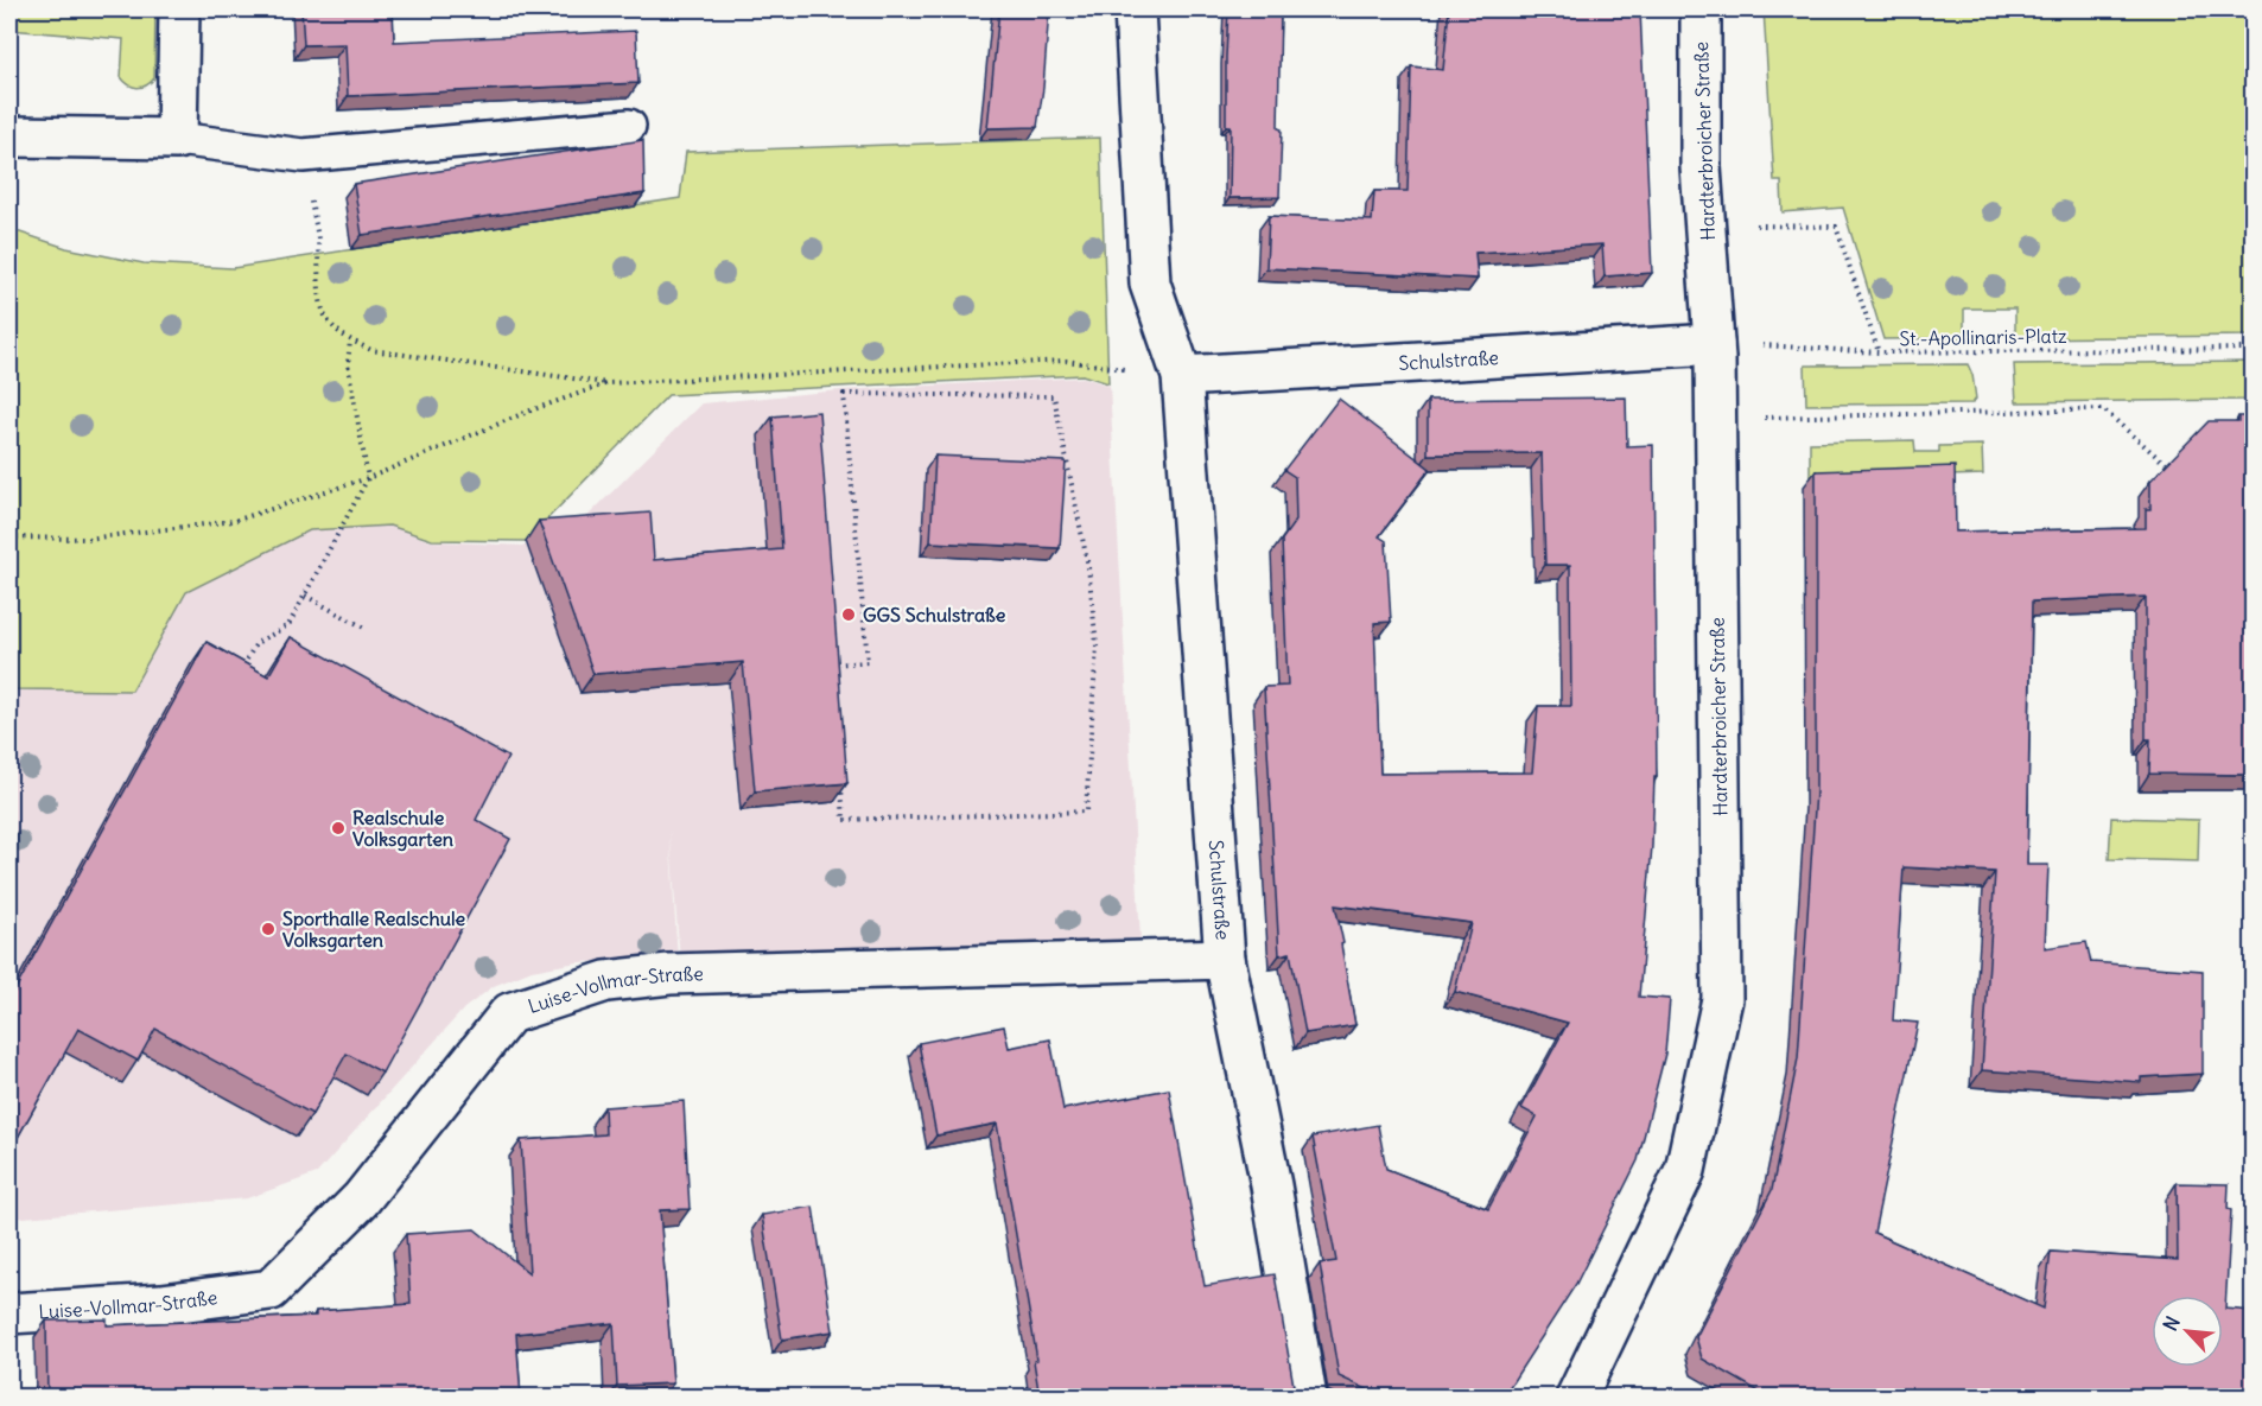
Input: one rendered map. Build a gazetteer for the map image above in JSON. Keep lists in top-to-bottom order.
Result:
{
  "streets": {
    "street": ["Hardterbroicher Straße", "Schulstraße", "Luise-Vollmar-Straße"],
    "path": ["St.-Apollinaris-Platz"]
  },
  "crossings": [
    ["Hardterbroicher Straße", "St.-Apollinaris-Platz"],
    ["Hardterbroicher Straße", "Schulstraße"],
    ["St.-Apollinaris-Platz", "Schulstraße"],
    ["Schulstraße", "Luise-Vollmar-Straße"]
  ],
  "places": ["GGS Schulstraße", "Realschule Volksgarten", "Sporthalle Realschule Volksgarten"],
  "north": "top left"
}
